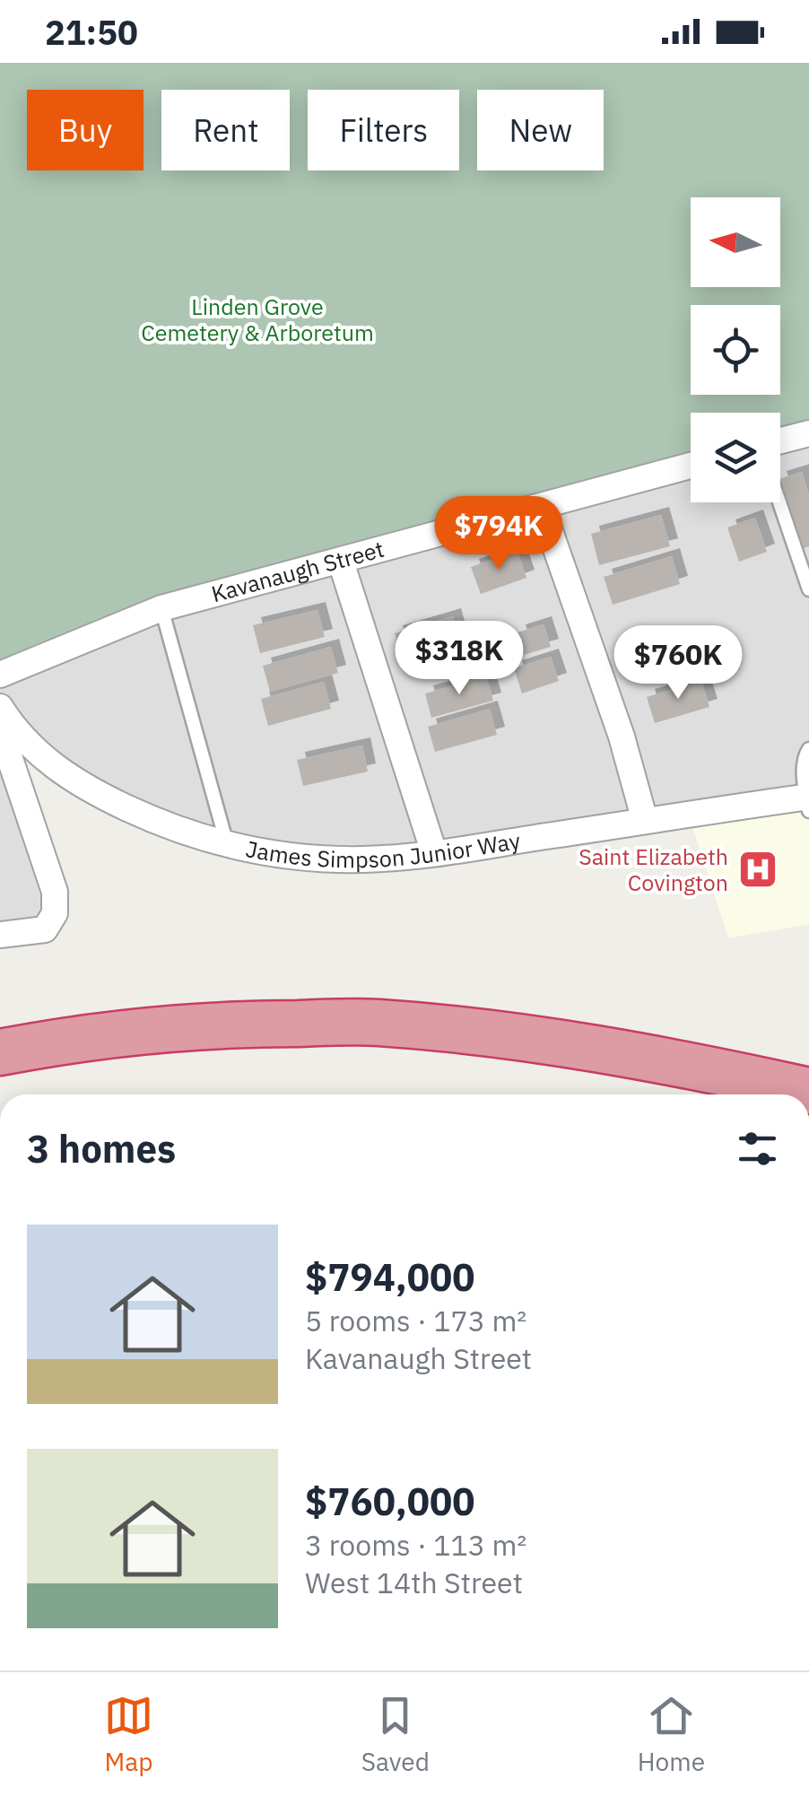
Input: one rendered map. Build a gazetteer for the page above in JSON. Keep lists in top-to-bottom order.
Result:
{
  "streets": {
    "street": ["Kavanaugh Street", "James Simpson Junior Way"]
  },
  "parks": ["Linden Grove Cemetery & Arboretum"],
  "places": {
    "hospital": ["Saint Elizabeth Covington"]
  },
  "north": "left",
  "page": {
    "status": "21:50",
    "chip": [
      "Buy",
      "Rent",
      "Filters",
      "New"
    ],
    "price": ["$794K", "$318K", "$760K"],
    "heading": "3 homes",
    "list": [
      {
        "name": "$794,000",
        "note": "5 rooms · 173 m² · Kavanaugh Street"
      },
      {
        "name": "$760,000",
        "note": "3 rooms · 113 m² · West 14th Street"
      }
    ],
    "tabs": ["Map", "Saved", "Home"]
  }
}
